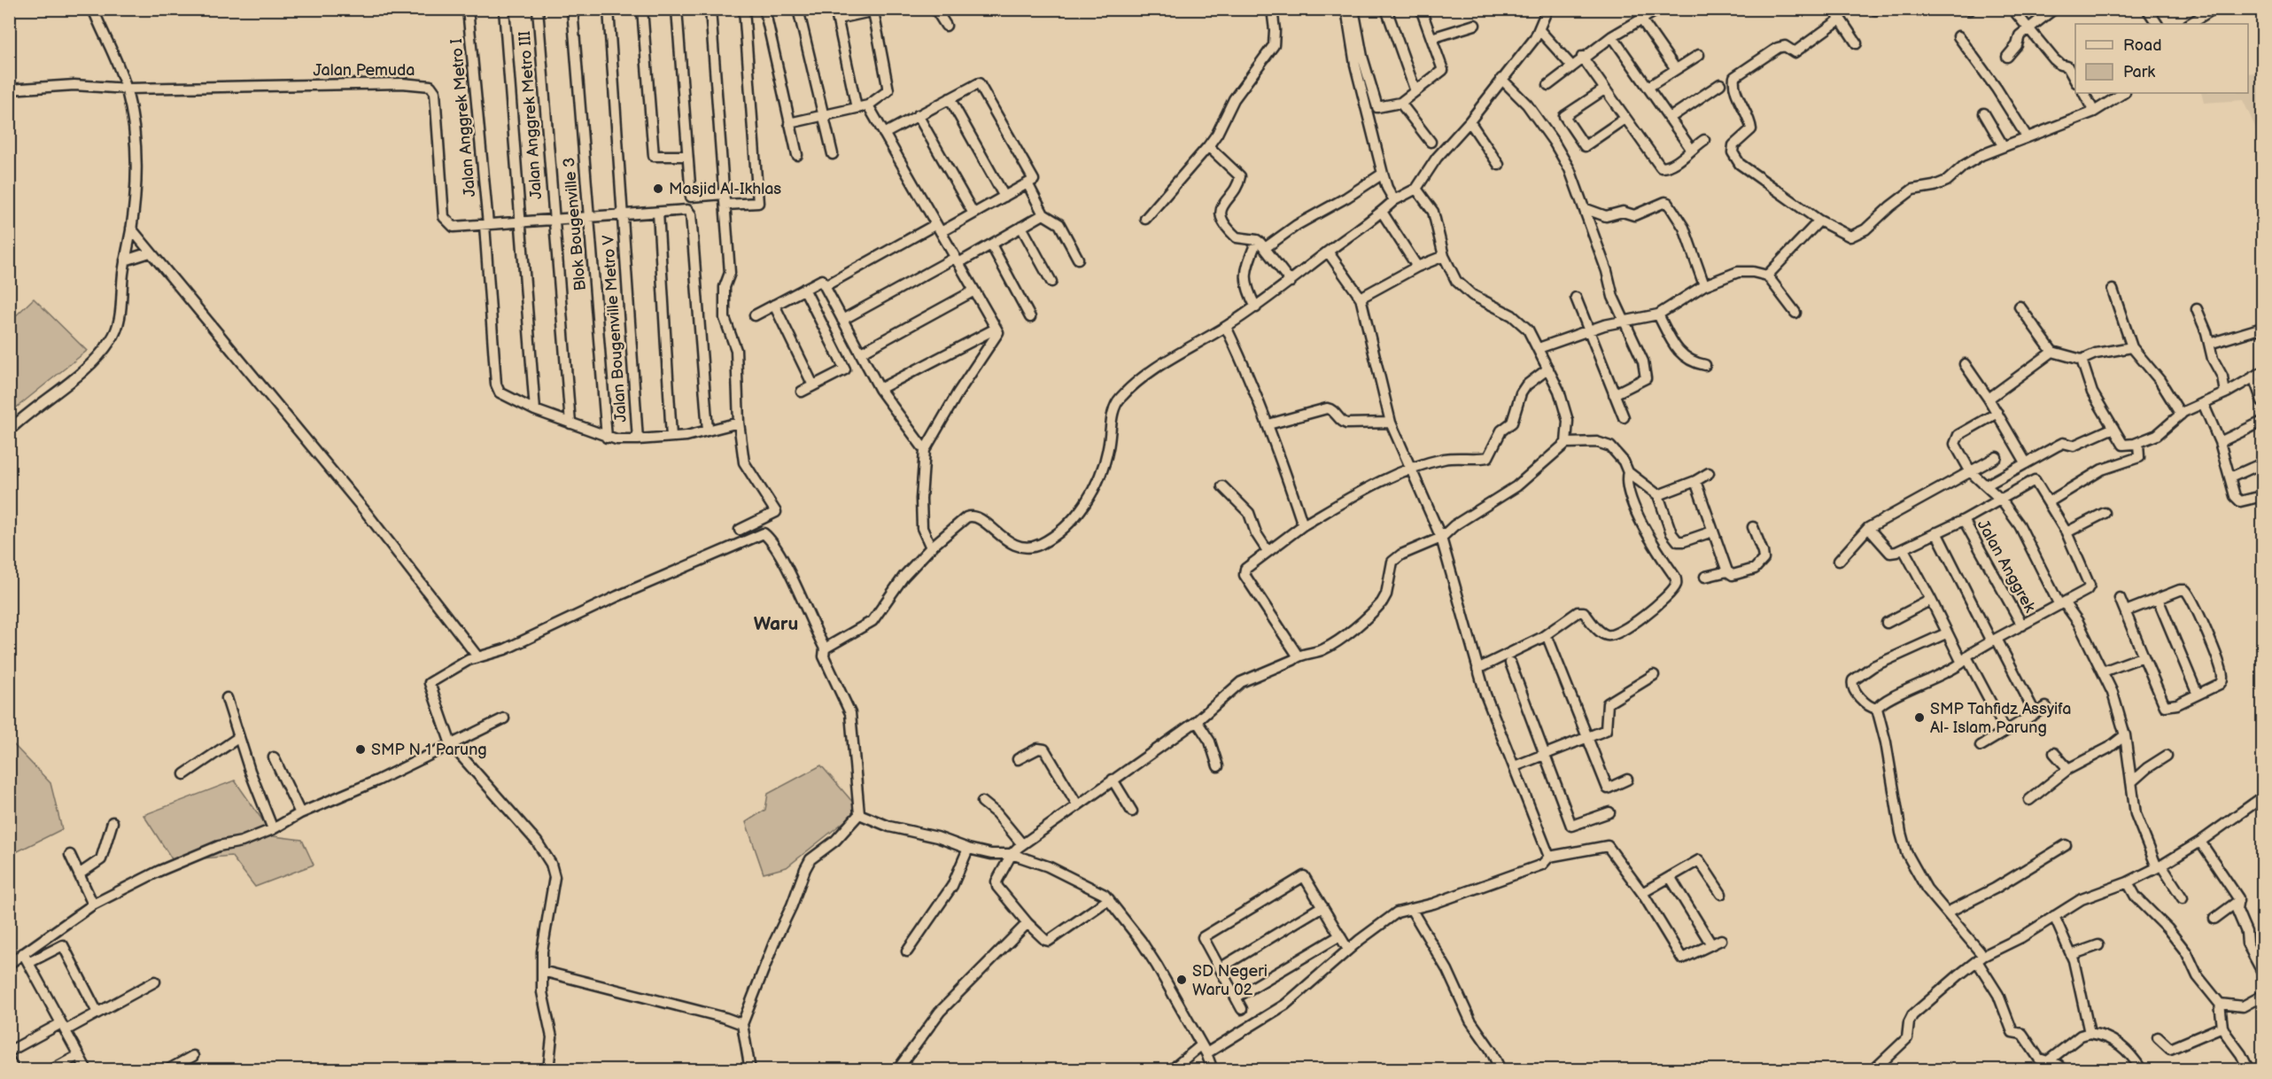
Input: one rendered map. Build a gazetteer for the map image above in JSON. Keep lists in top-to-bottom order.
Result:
{
  "streets": {
    "street": [
      "Jalan Pemuda",
      "Jalan Anggrek Metro III",
      "Jalan Anggrek Metro I",
      "Blok Bougenville 3",
      "Jalan Bougenville Metro V",
      "Jalan Anggrek"
    ]
  },
  "crossings": [
    ["Jalan Pemuda", "Jalan Anggrek Metro III"],
    ["Jalan Pemuda", "Jalan Anggrek Metro I"],
    ["Jalan Pemuda", "Blok Bougenville 3"],
    ["Jalan Pemuda", "Jalan Bougenville Metro V"]
  ],
  "districts": ["Waru"],
  "places": [
    "Masjid Al-Ikhlas",
    "SMP Tahfidz Assyifa Al- Islam Parung",
    "SMP N 1 Parung",
    "SD Negeri Waru 02"
  ],
  "legend": ["Road", "Park"]
}
